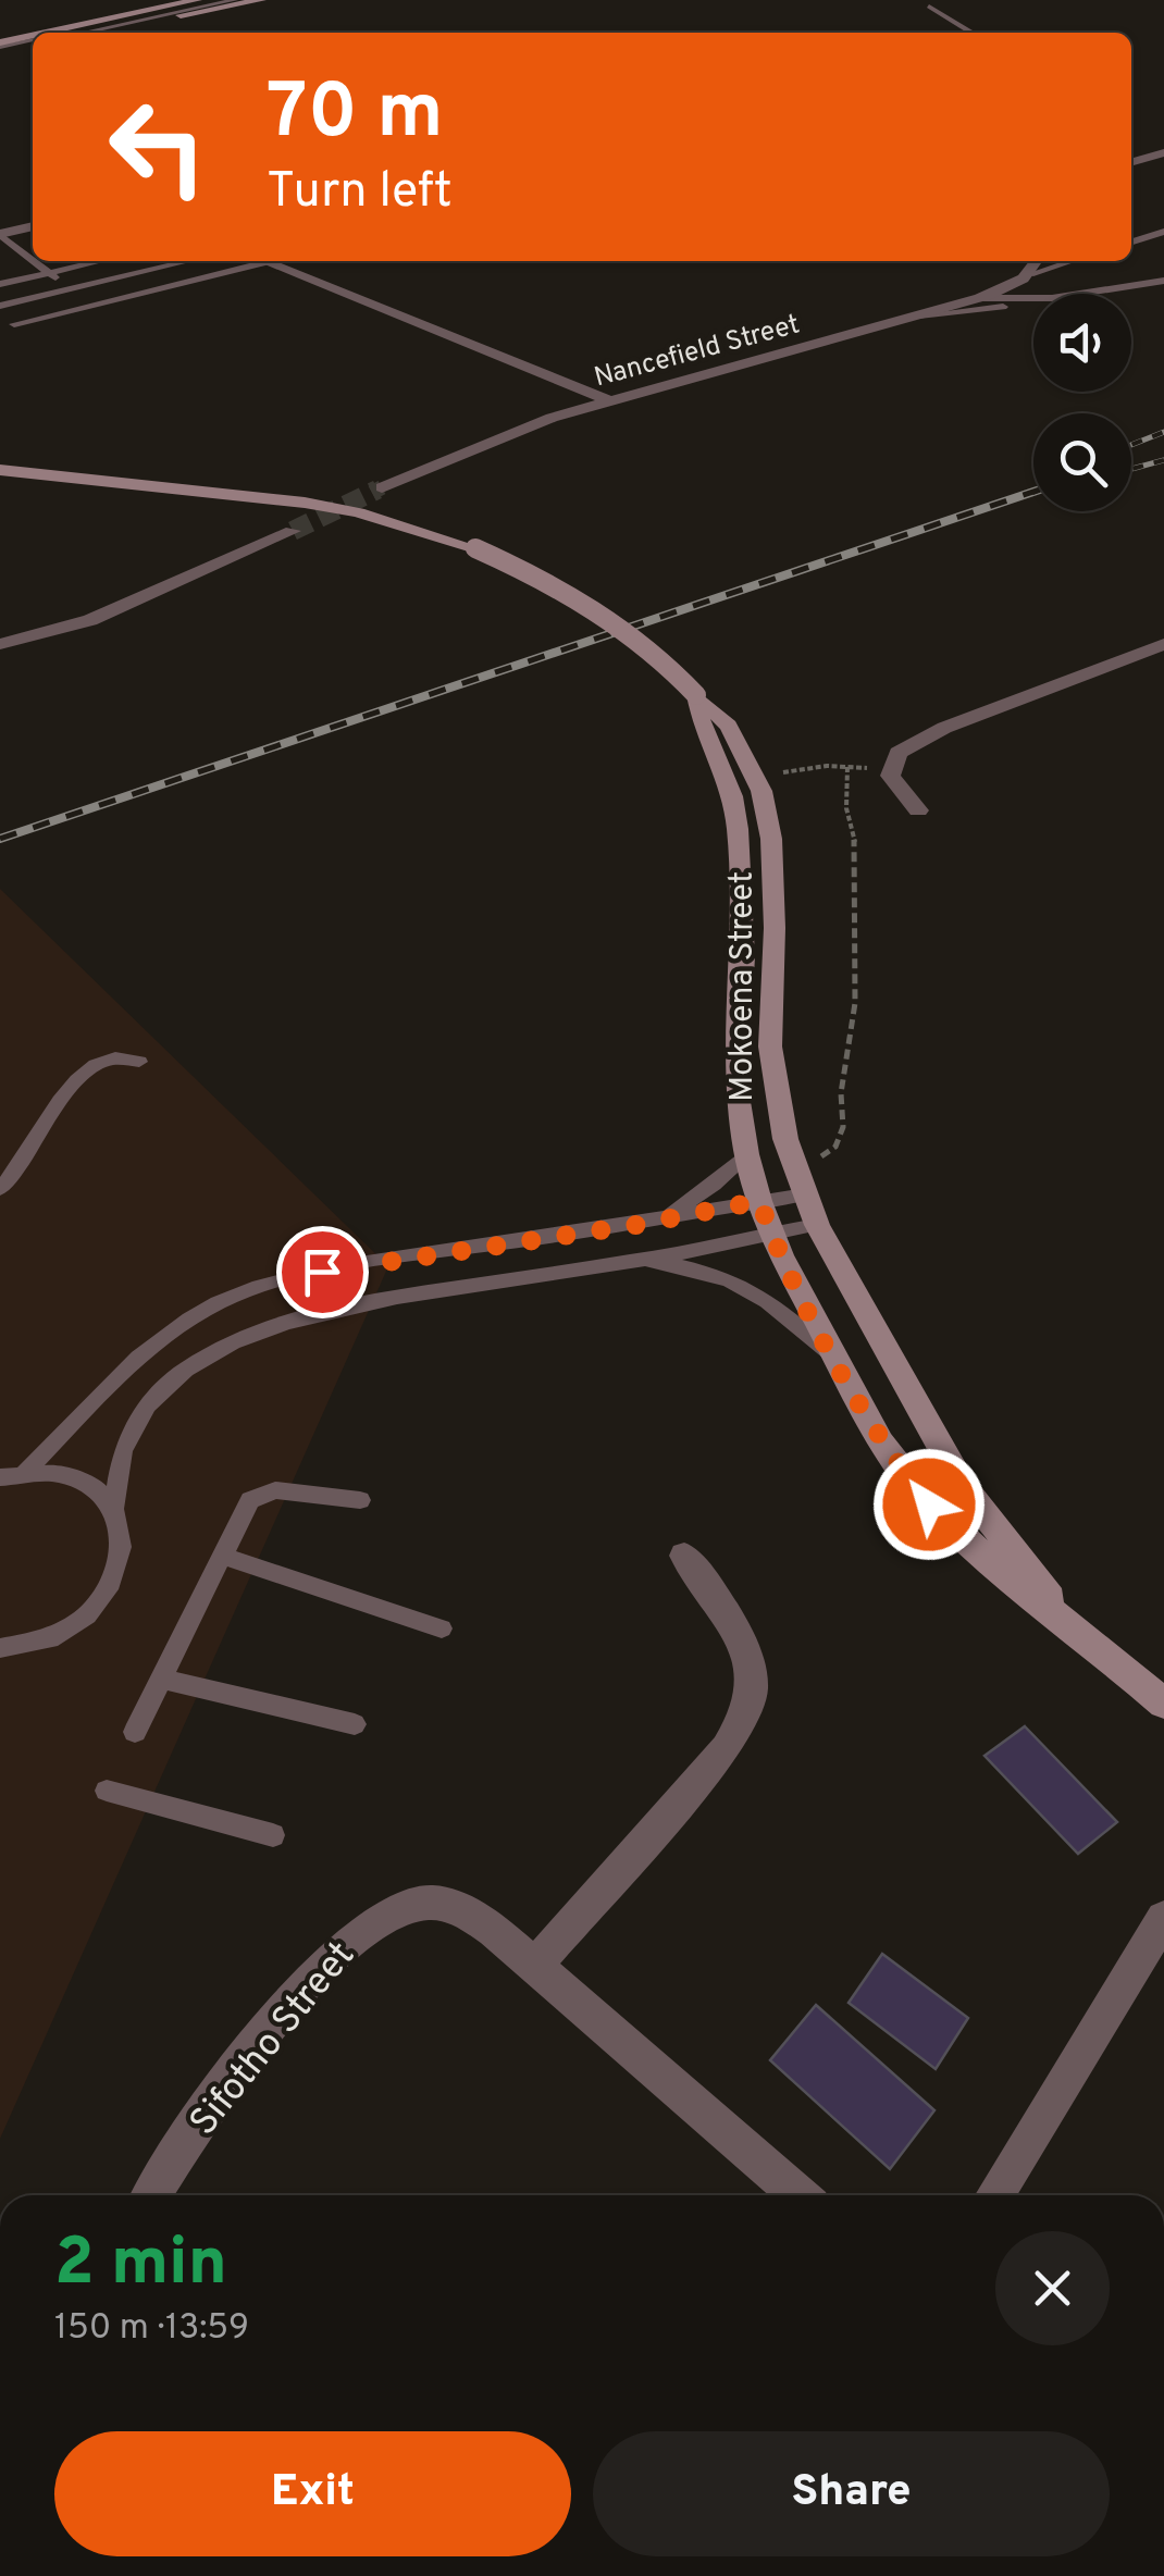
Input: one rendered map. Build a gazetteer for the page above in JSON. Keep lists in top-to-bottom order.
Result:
{
  "streets": {
    "main road": ["Mokoena Street"],
    "street": ["Nancefield Street", "Sifotho Street"]
  },
  "page": {
    "turn": ["70 m", "Turn left"],
    "heading": ["2 min", "150 m · 13:59"],
    "buttons": ["Exit", "Share"]
  }
}
